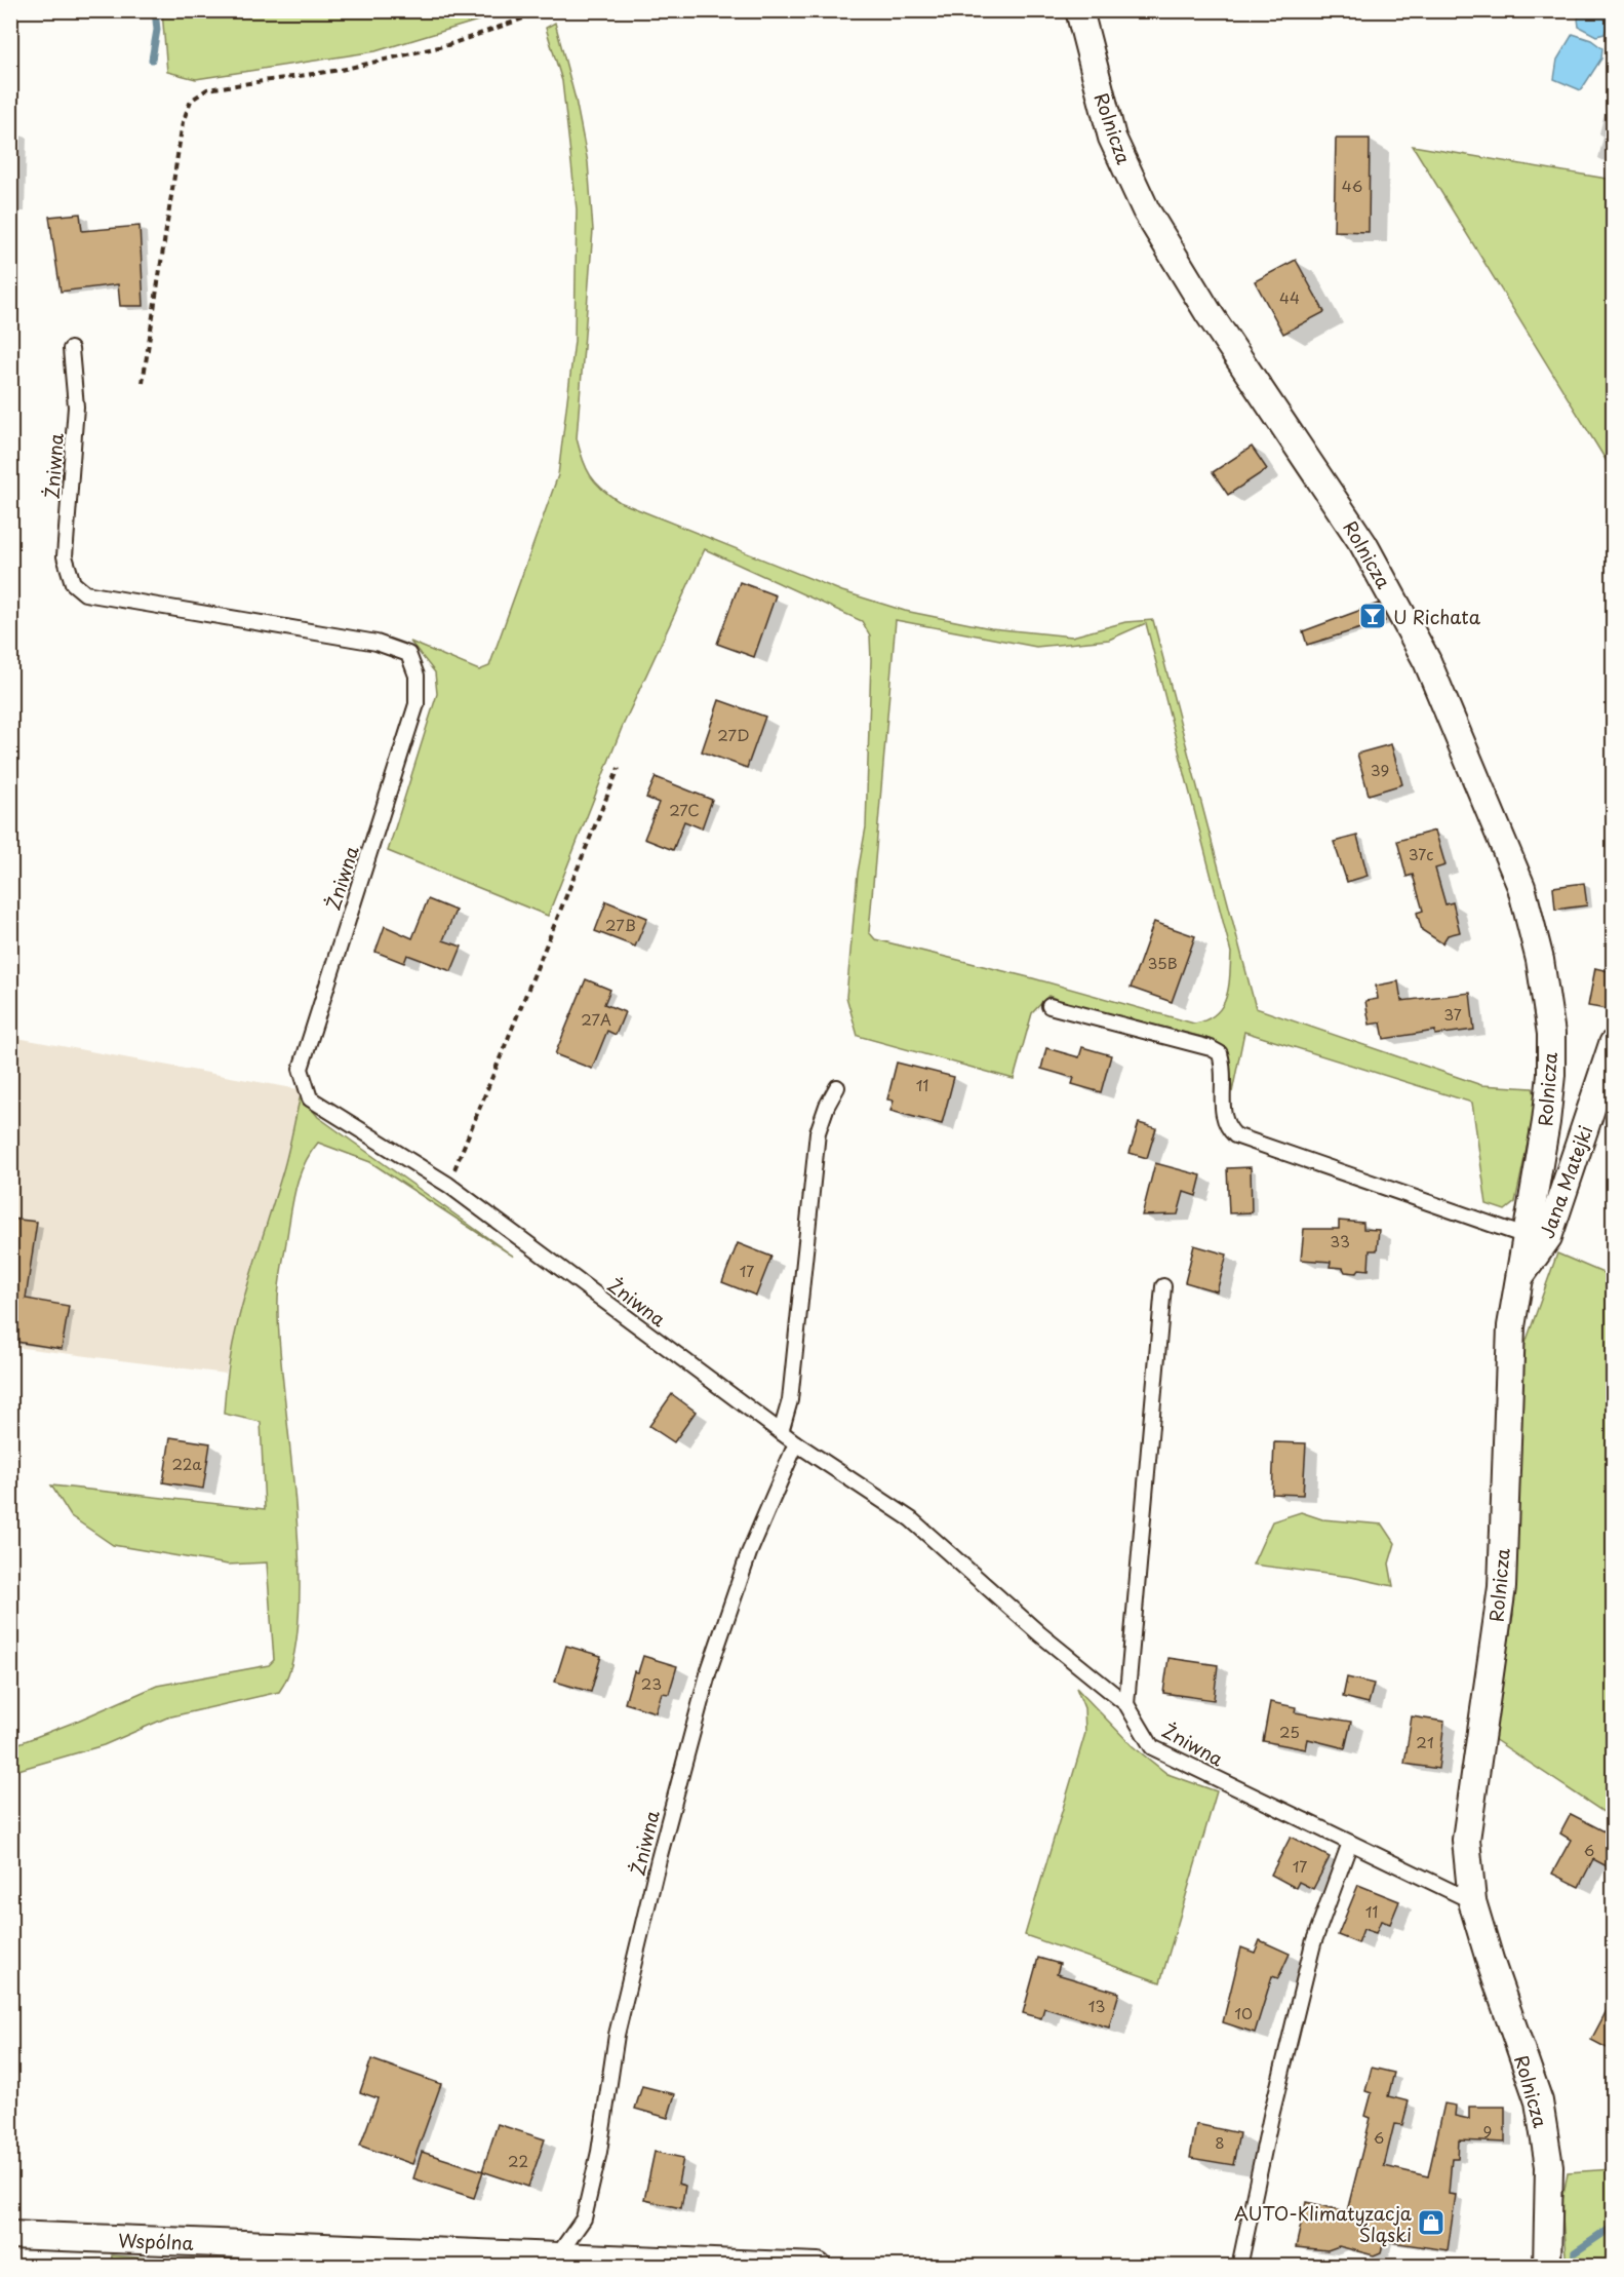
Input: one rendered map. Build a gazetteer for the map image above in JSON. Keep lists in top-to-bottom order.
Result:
{
  "streets": {
    "street": ["Rolnicza", "Jana Matejki", "Wspólna"],
    "lane": ["Żniwna"]
  },
  "crossings": [
    ["Rolnicza", "Żniwna"],
    ["Rolnicza", "Jana Matejki"],
    ["Żniwna", "Wspólna"]
  ],
  "places": {
    "bar": ["U Richata"],
    "shop": ["AUTO-Klimatyzacja Śląski"]
  },
  "house_numbers": [
    "46",
    "44",
    "27D",
    "39",
    "27C",
    "37c",
    "27B",
    "35B",
    "37",
    "27A",
    "11",
    "33",
    "17",
    "22a",
    "23",
    "25",
    "21",
    "6",
    "17",
    "11",
    "13",
    "10",
    "9",
    "6",
    "8",
    "22"
  ]
}
